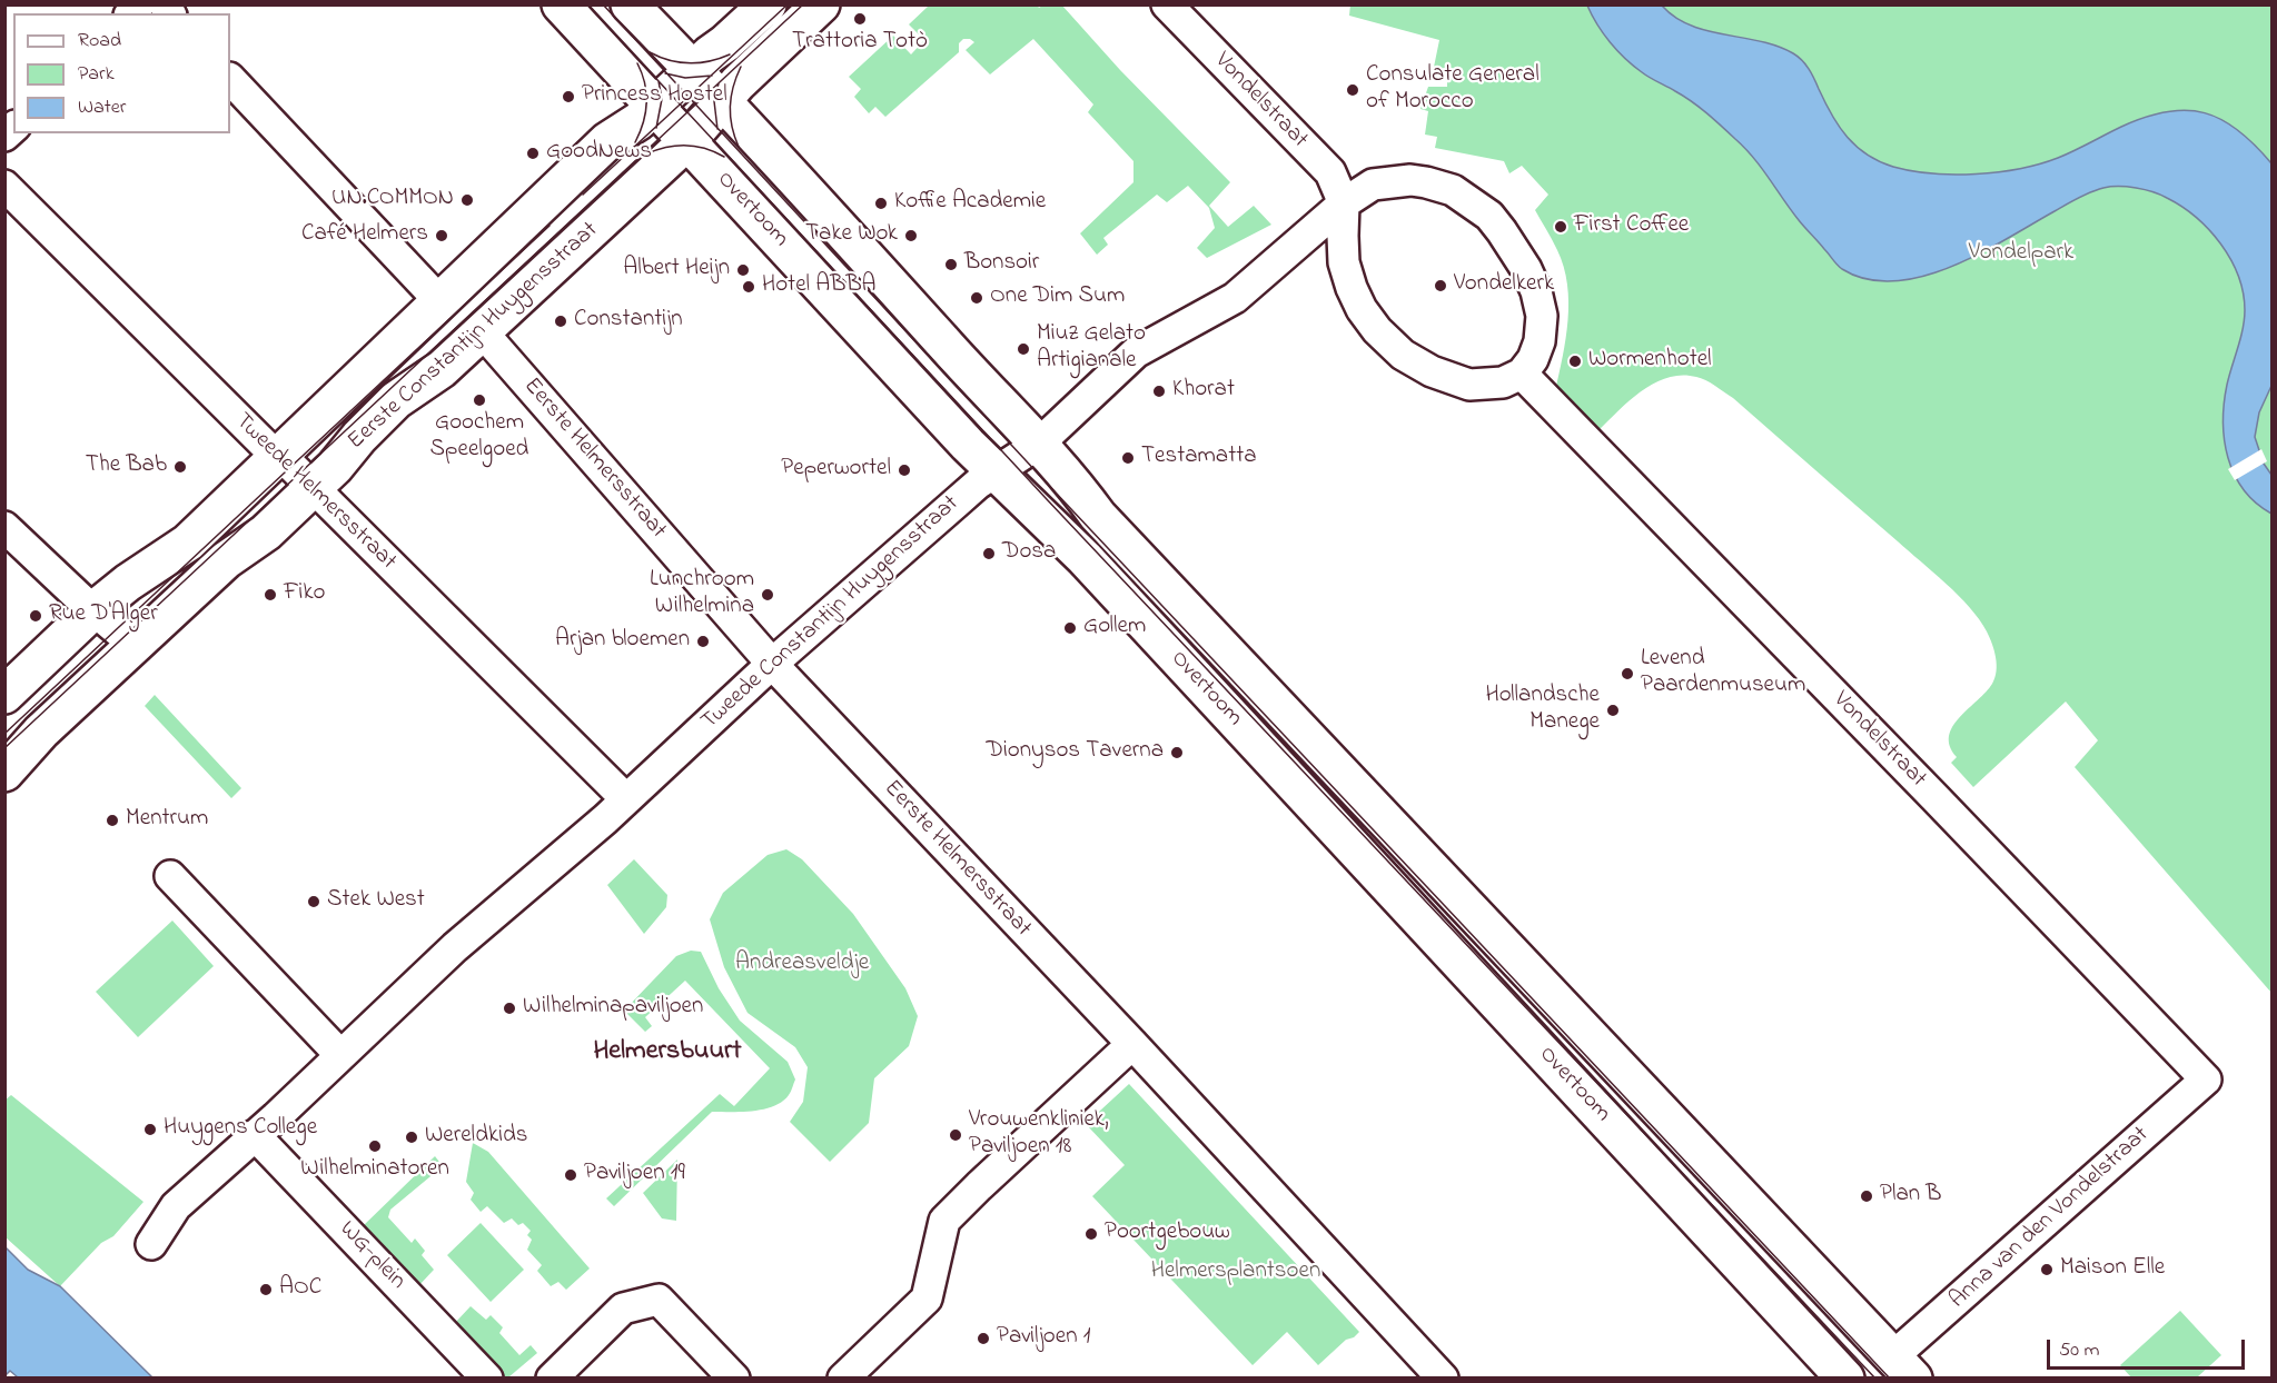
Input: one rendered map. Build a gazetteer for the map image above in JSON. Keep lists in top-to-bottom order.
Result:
{
  "streets": {
    "main road": ["Overtoom", "Eerste Constantijn Huygensstraat"],
    "street": [
      "Vondelstraat",
      "Eerste Helmersstraat",
      "Tweede Helmersstraat",
      "Tweede Constantijn Huygensstraat",
      "Anna van den Vondelstraat",
      "WG-plein"
    ]
  },
  "crossings": [
    ["Vondelstraat", "Tweede Constantijn Huygensstraat"],
    ["Vondelstraat", "Anna van den Vondelstraat"],
    ["Overtoom", "Eerste Constantijn Huygensstraat"],
    ["Overtoom", "Tweede Constantijn Huygensstraat"],
    ["Overtoom", "Anna van den Vondelstraat"],
    ["Eerste Constantijn Huygensstraat", "Eerste Helmersstraat"],
    ["Eerste Constantijn Huygensstraat", "Tweede Helmersstraat"],
    ["Eerste Helmersstraat", "Tweede Constantijn Huygensstraat"],
    ["Tweede Helmersstraat", "Tweede Constantijn Huygensstraat"],
    ["Tweede Constantijn Huygensstraat", "WG-plein"]
  ],
  "districts": ["Helmersbuurt"],
  "parks": ["Vondelpark", "Andreasveldje", "Helmersplantsoen"],
  "places": [
    "Trattoria Totò",
    "Consulate General of Morocco",
    "Princess Hostel",
    "GoodNews",
    "UN.COMMON",
    "Koffie Academie",
    "First Coffee",
    "Café Helmers",
    "Take Wok",
    "Bonsoir",
    "Albert Heijn",
    "Vondelkerk",
    "Hotel ABBA",
    "One Dim Sum",
    "Constantijn",
    "Miuz Gelato Artigianale",
    "Wormenhotel",
    "Khorat",
    "Goochem Speelgoed",
    "Testamatta",
    "The Bab",
    "Peperwortel",
    "Dosa",
    "Fiko",
    "Lunchroom Wilhelmina",
    "Rue D'Alger",
    "Gollem",
    "Arjan bloemen",
    "Levend Paardenmuseum",
    "Hollandsche Manege",
    "Dionysos Taverna",
    "Mentrum",
    "Stek West",
    "Wilhelminapaviljoen",
    "Huygens College",
    "Vrouwenkliniek, Paviljoen 18",
    "Wereldkids",
    "Wilhelminatoren",
    "Paviljoen 19",
    "Plan B",
    "Poortgebouw",
    "Maison Elle",
    "AOC",
    "Paviljoen 1"
  ],
  "legend": ["Road", "Park", "Water"],
  "scale_bar": "50 m"
}
